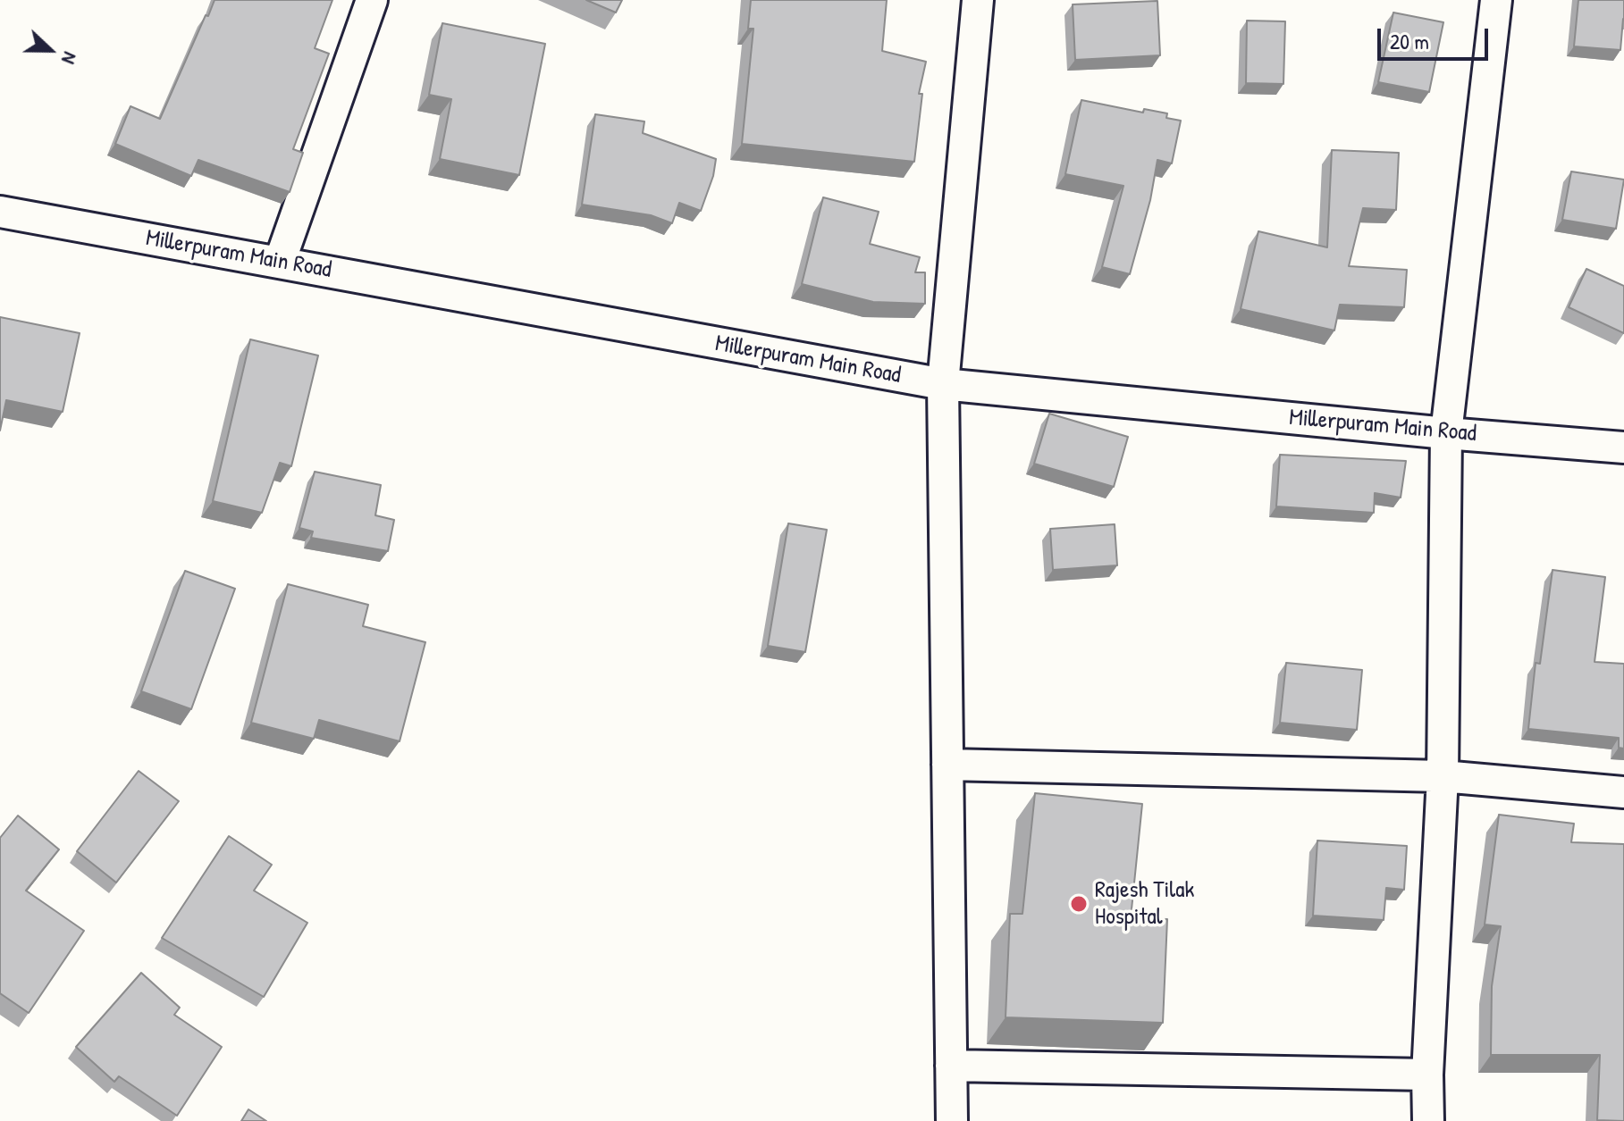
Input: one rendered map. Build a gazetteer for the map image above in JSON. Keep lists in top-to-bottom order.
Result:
{
  "streets": {
    "street": ["Millerpuram Main Road"]
  },
  "places": ["Rajesh Tilak Hospital"],
  "scale_bar": "20 m",
  "north": "right"
}
